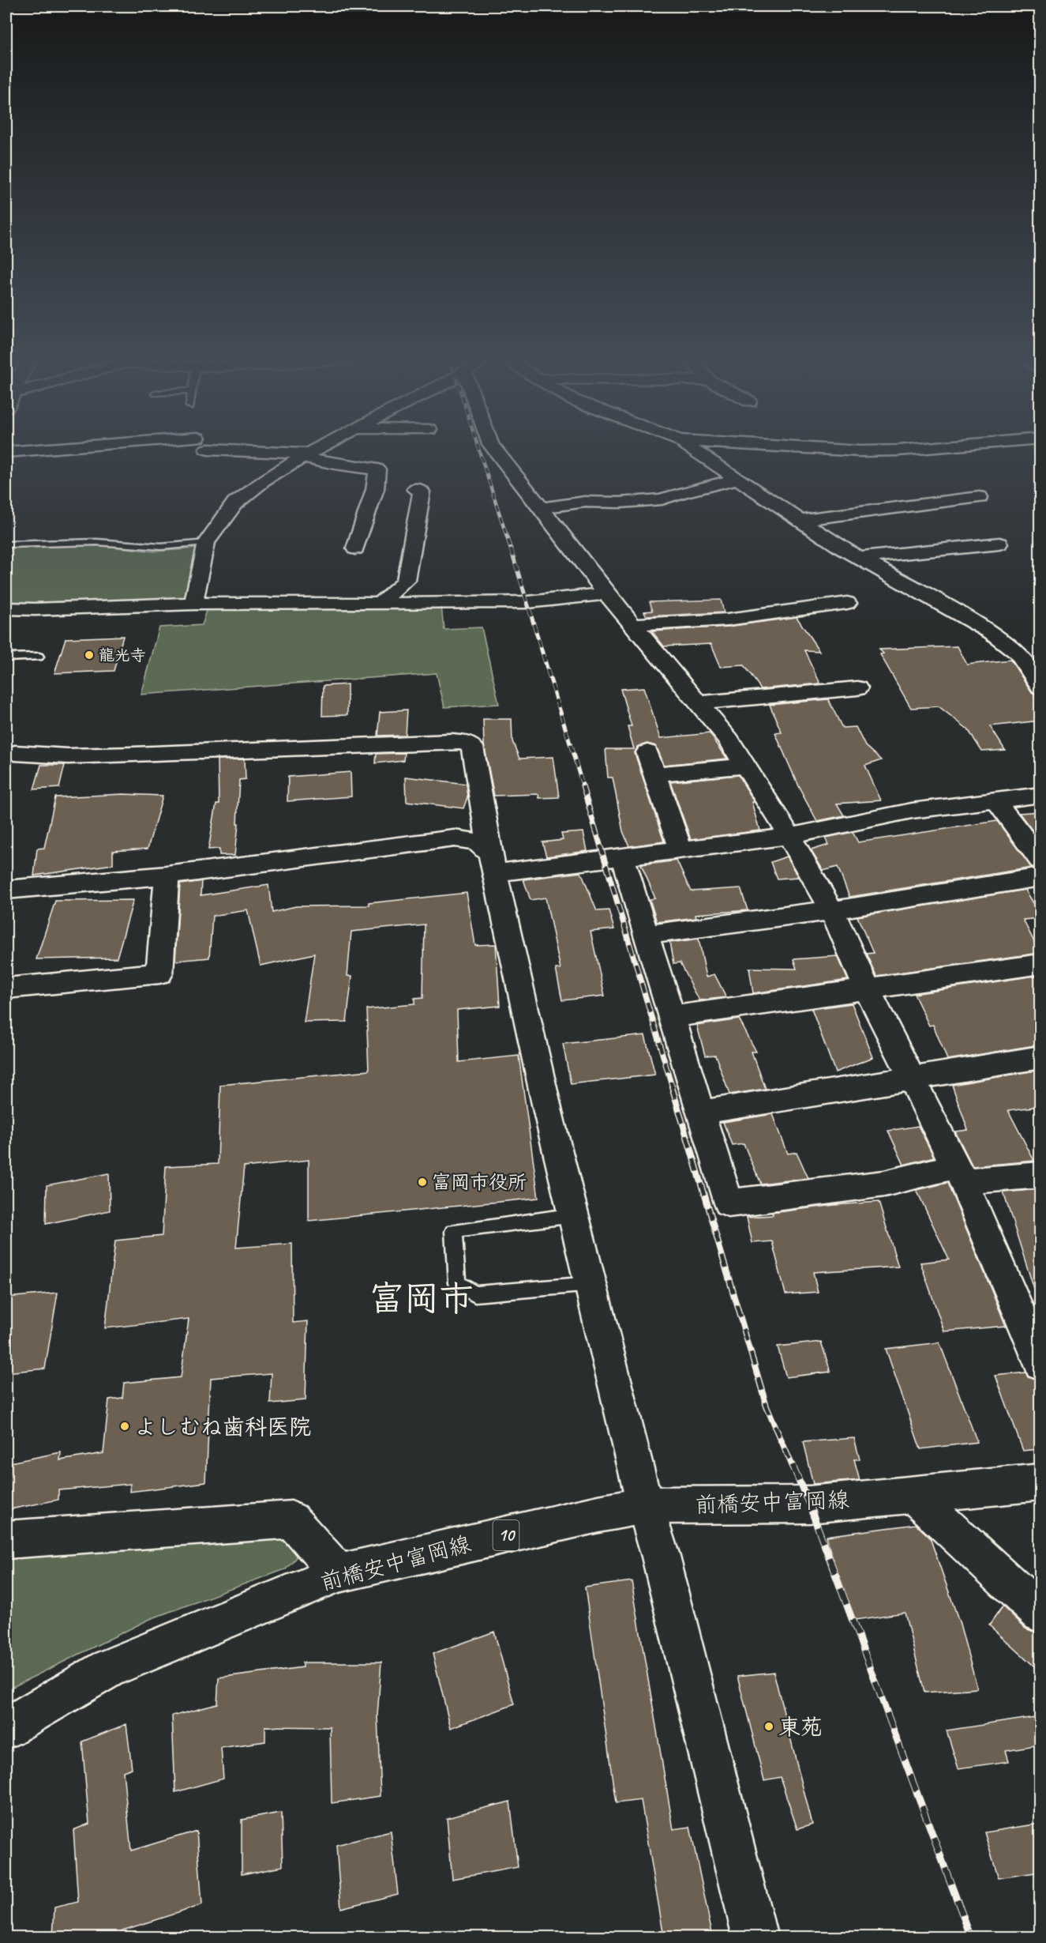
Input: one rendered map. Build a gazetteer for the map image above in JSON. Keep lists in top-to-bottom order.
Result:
{
  "streets": {
    "street": ["前橋安中富岡線", "10"]
  },
  "districts": ["富岡市"],
  "places": [
    "龍光寺",
    "富岡市役所",
    "よしむね歯科医院",
    "東苑"
  ]
}
